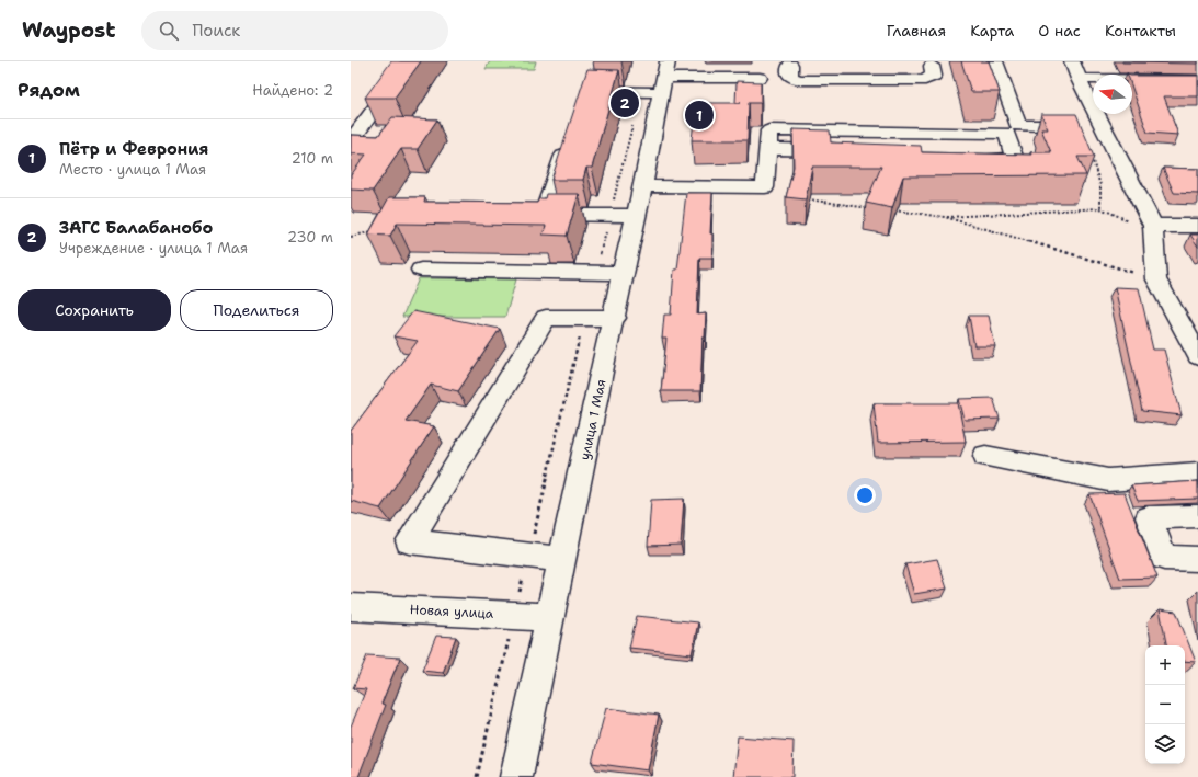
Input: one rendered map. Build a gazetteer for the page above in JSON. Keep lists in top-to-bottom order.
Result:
{
  "streets": {
    "street": ["улица 1 Мая", "Новая улица"]
  },
  "crossings": [
    ["улица 1 Мая", "Новая улица"]
  ],
  "north": "left",
  "page": {
    "header": "Waypost",
    "search": "Поиск",
    "nav": [
      "Главная",
      "Карта",
      "О нас",
      "Контакты"
    ],
    "heading": ["Рядом", "Найдено: 2"],
    "pins": ["2", "1"],
    "list": [
      {
        "mark": "1",
        "name": "Пётр и Феврония",
        "note": "Место · улица 1 Мая",
        "value": "210 m"
      },
      {
        "mark": "2",
        "name": "ЗАГС Балабанобо",
        "note": "Учреждение · улица 1 Мая",
        "value": "230 m"
      }
    ],
    "buttons": ["Сохранить", "Поделиться"],
    "map_buttons": ["+", "−"]
  }
}
